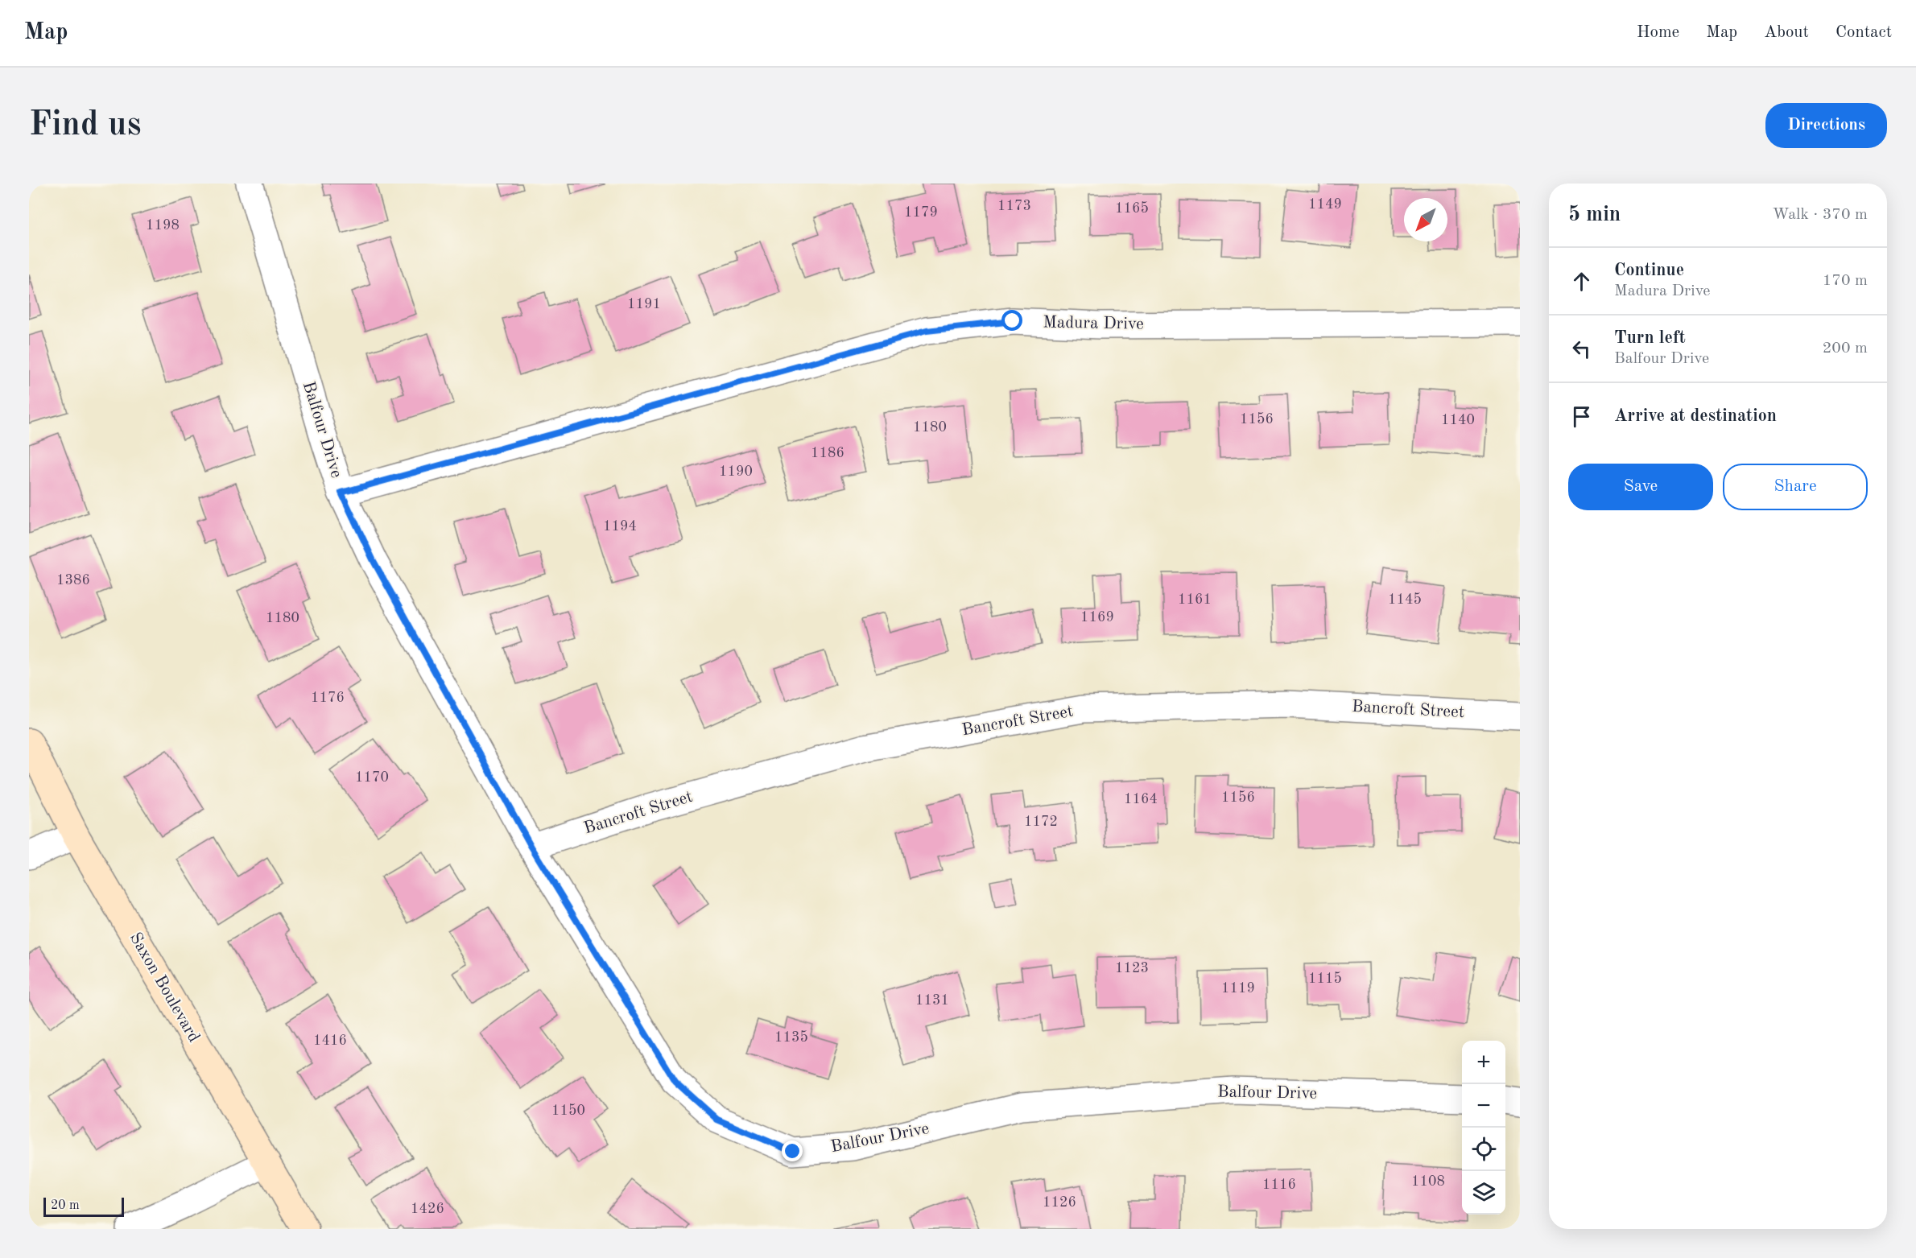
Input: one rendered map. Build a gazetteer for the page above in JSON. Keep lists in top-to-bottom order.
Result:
{
  "streets": {
    "main road": ["Saxon Boulevard"],
    "street": ["Madura Drive", "Balfour Drive", "Bancroft Street"]
  },
  "crossings": [
    ["Madura Drive", "Balfour Drive"],
    ["Balfour Drive", "Bancroft Street"]
  ],
  "house_numbers": [
    "1149",
    "1173",
    "1165",
    "1179",
    "1198",
    "1191",
    "1156",
    "1140",
    "1180",
    "1186",
    "1190",
    "1194",
    "1386",
    "1161",
    "1145",
    "1169",
    "1180",
    "1176",
    "1170",
    "1156",
    "1164",
    "1172",
    "1123",
    "1115",
    "1119",
    "1131",
    "1135",
    "1416",
    "1150",
    "1108",
    "1116",
    "1126",
    "1426"
  ],
  "scale_bar": "20 m",
  "north": "bottom left",
  "page": {
    "header": "Map",
    "nav": [
      "Home",
      "Map",
      "About",
      "Contact"
    ],
    "buttons": [
      "Directions",
      ["Save", "Share"]
    ],
    "title": "Find us",
    "heading": ["5 min", "Walk · 370 m"],
    "list": [
      ["Continue", "Madura Drive", "170 m"],
      ["Turn left", "Balfour Drive", "200 m"],
      "Arrive at destination"
    ],
    "map_buttons": ["+", "−"],
    "scale": "20 m"
  }
}
